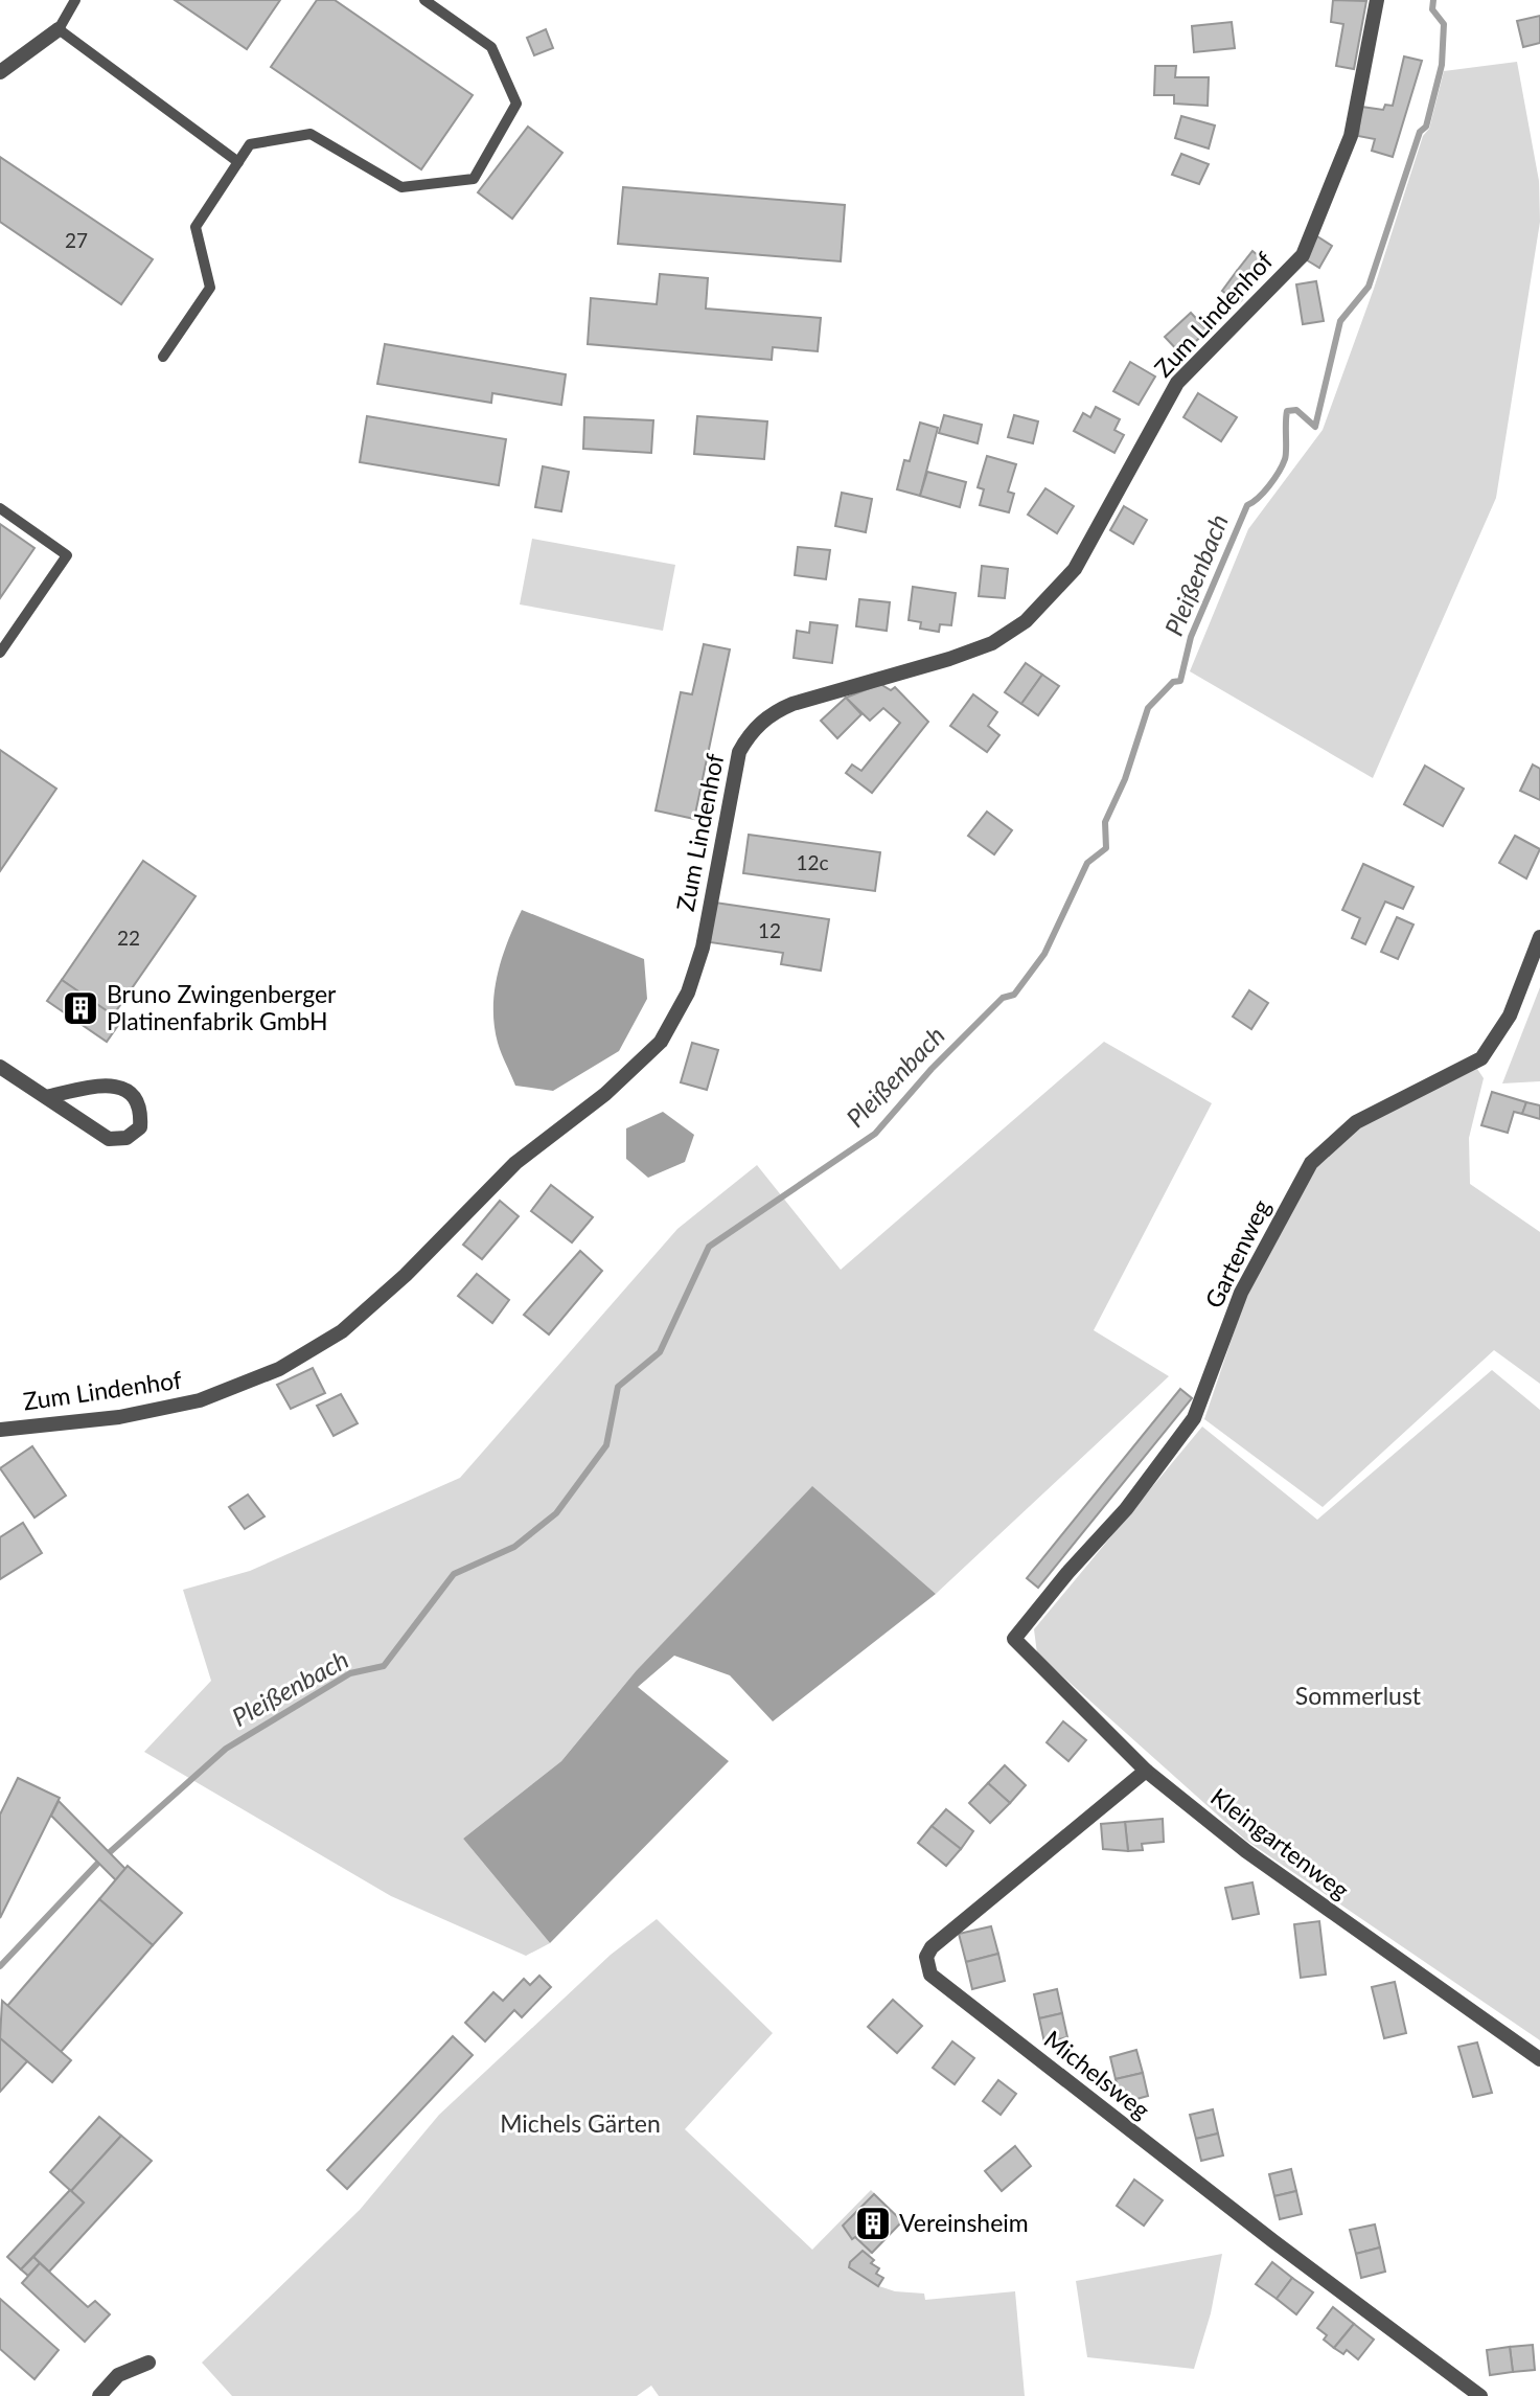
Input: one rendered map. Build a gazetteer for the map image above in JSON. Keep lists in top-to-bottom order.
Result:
{
  "streets": {
    "street": [
      "Zum Lindenhof",
      "Gartenweg",
      "Kleingartenweg",
      "Michelsweg"
    ]
  },
  "crossings": [
    ["Gartenweg", "Kleingartenweg"],
    ["Kleingartenweg", "Michelsweg"]
  ],
  "water": ["Pleißenbach"],
  "parks": ["Sommerlust", "Michels Gärten"],
  "places": {
    "building": ["Bruno Zwingenberger Platinenfabrik GmbH", "Vereinsheim"]
  },
  "house_numbers": [
    "27",
    "12c",
    "12",
    "22"
  ]
}
